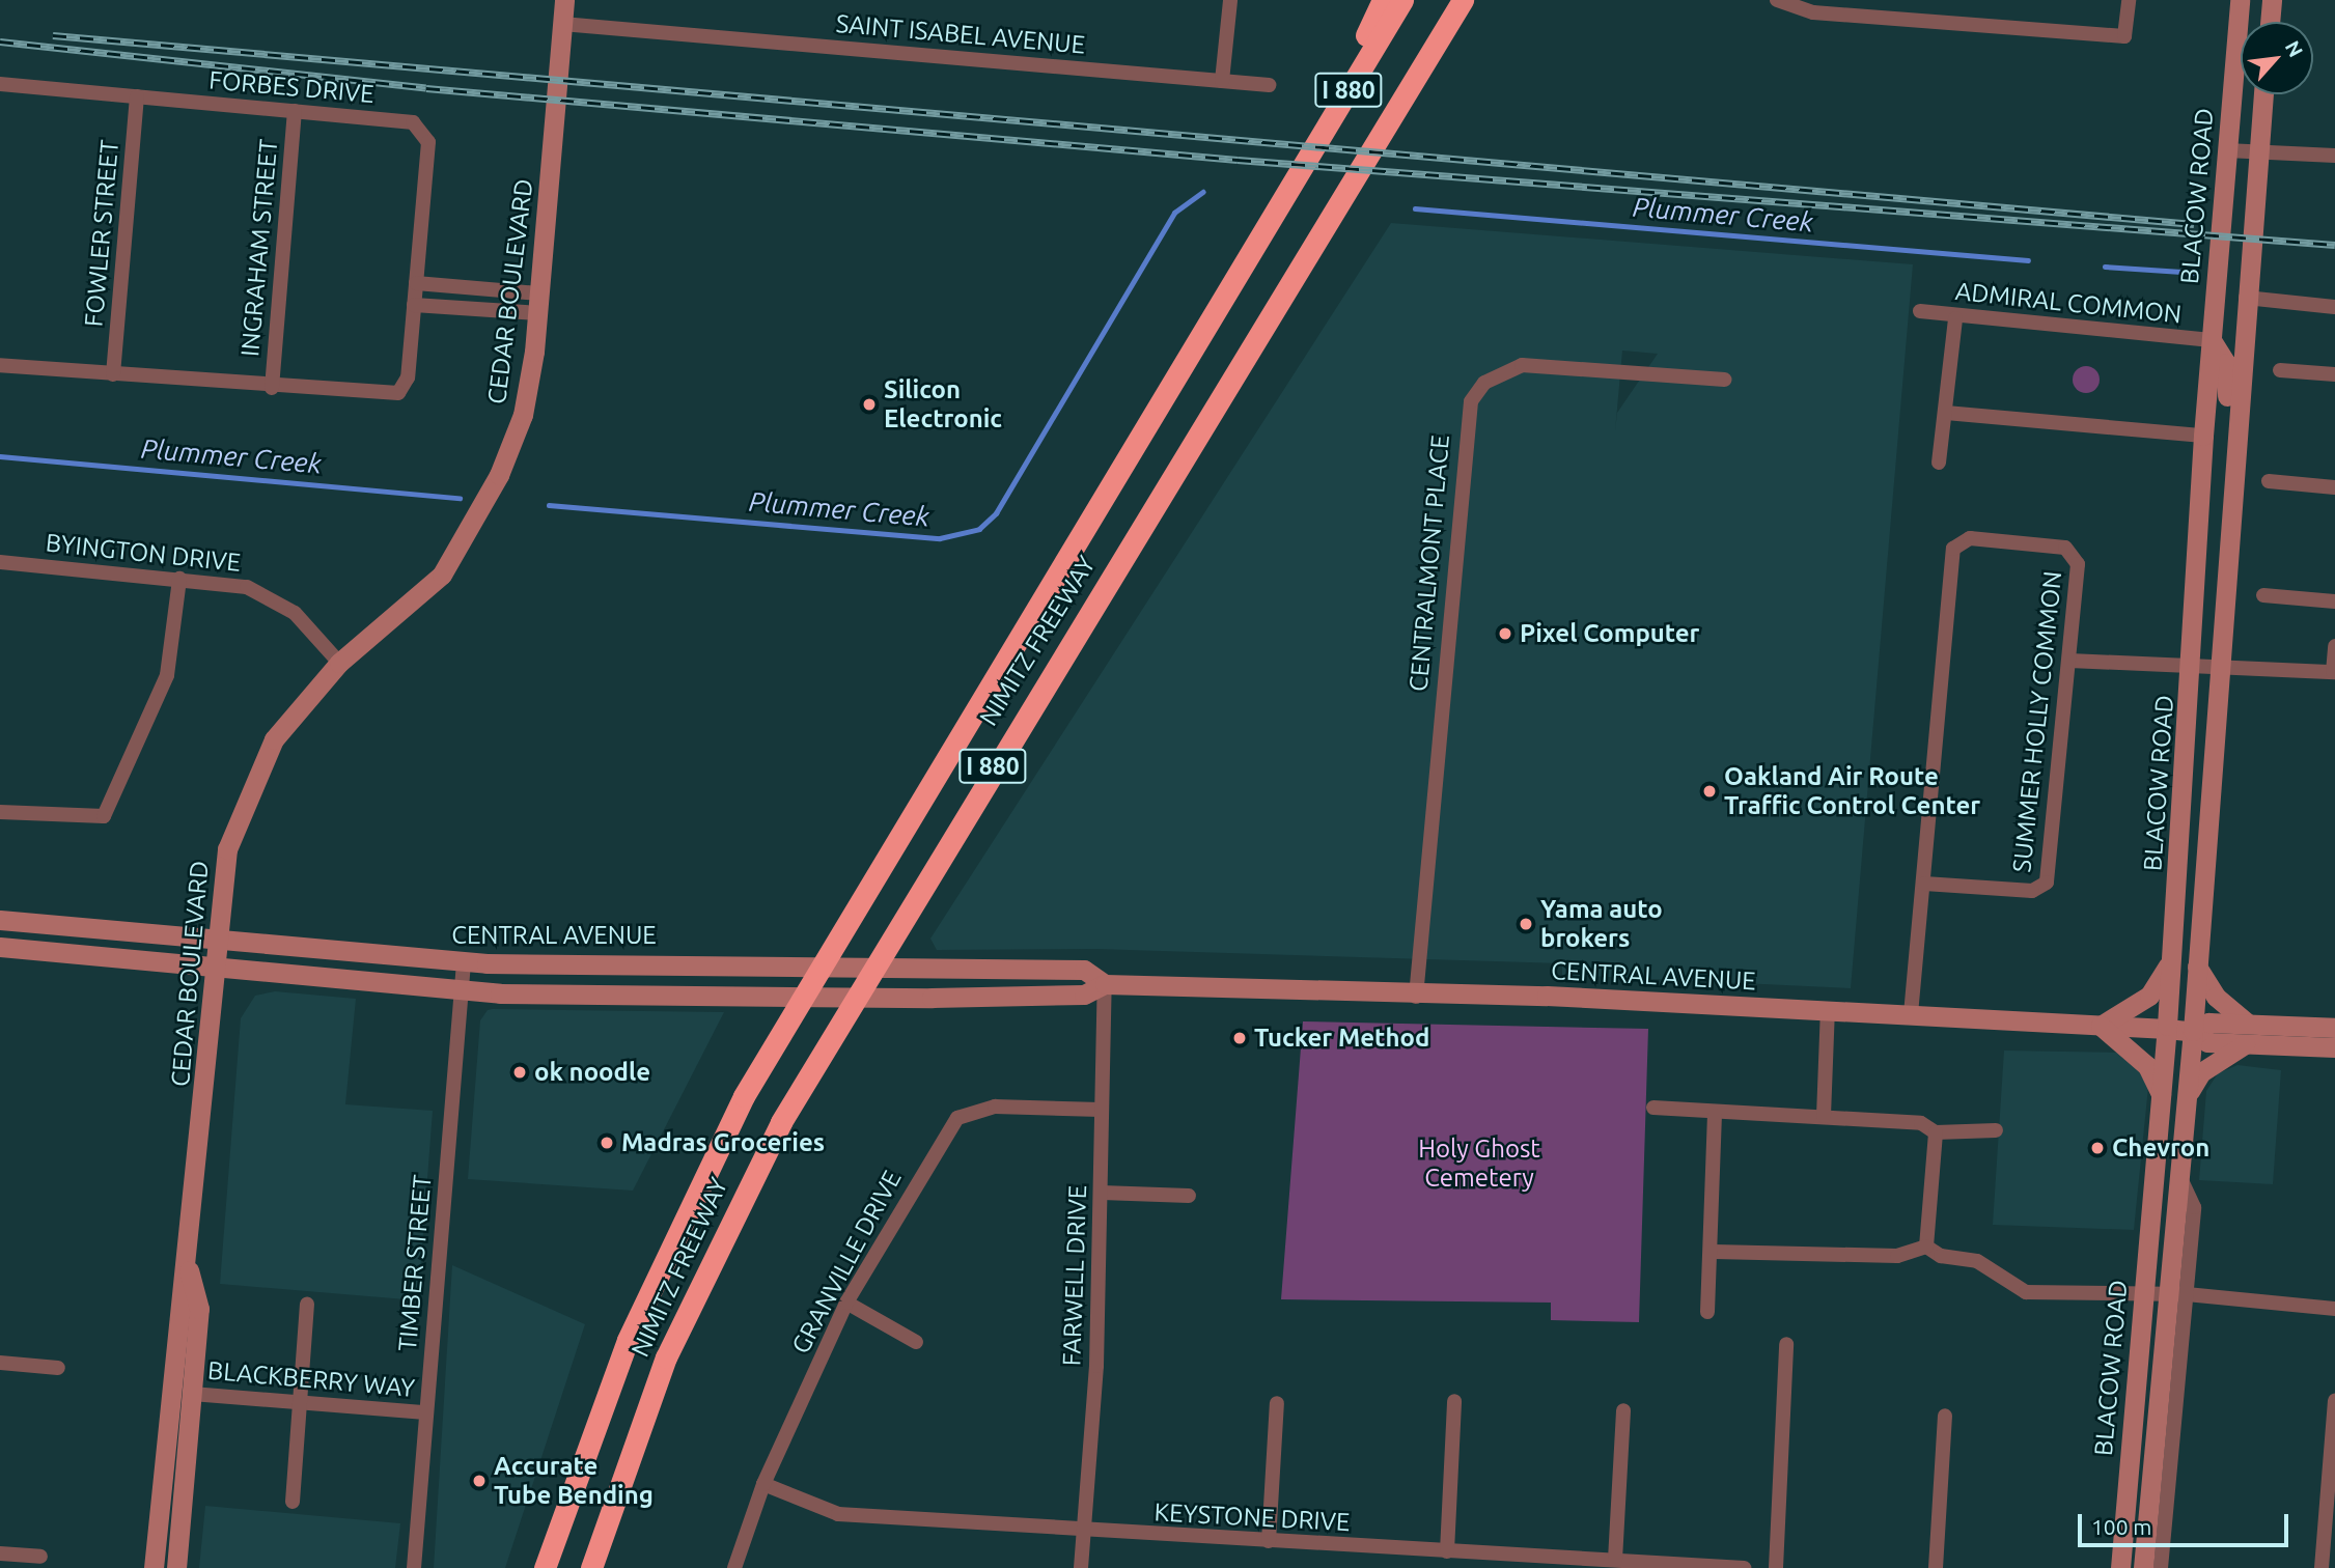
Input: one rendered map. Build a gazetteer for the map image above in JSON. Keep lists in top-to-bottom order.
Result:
{
  "streets": {
    "highway": ["I 880", "NIMITZ FREEWAY"],
    "main road": ["BLACOW ROAD", "CEDAR BOULEVARD", "CENTRAL AVENUE"],
    "street": [
      "SAINT ISABEL AVENUE",
      "FORBES DRIVE",
      "FOWLER STREET",
      "INGRAHAM STREET",
      "ADMIRAL COMMON",
      "BYINGTON DRIVE",
      "CENTRALMONT PLACE",
      "SUMMER HOLLY COMMON",
      "GRANVILLE DRIVE",
      "TIMBER STREET",
      "FARWELL DRIVE",
      "BLACKBERRY WAY",
      "KEYSTONE DRIVE"
    ]
  },
  "crossings": [
    ["SAINT ISABEL AVENUE", "CEDAR BOULEVARD"],
    ["FORBES DRIVE", "FOWLER STREET"],
    ["FORBES DRIVE", "INGRAHAM STREET"],
    ["BLACOW ROAD", "ADMIRAL COMMON"],
    ["BLACOW ROAD", "CENTRAL AVENUE"],
    ["CEDAR BOULEVARD", "BYINGTON DRIVE"],
    ["CEDAR BOULEVARD", "CENTRAL AVENUE"],
    ["CEDAR BOULEVARD", "BLACKBERRY WAY"],
    ["CENTRALMONT PLACE", "CENTRAL AVENUE"],
    ["SUMMER HOLLY COMMON", "CENTRAL AVENUE"],
    ["CENTRAL AVENUE", "TIMBER STREET"],
    ["CENTRAL AVENUE", "FARWELL DRIVE"],
    ["GRANVILLE DRIVE", "FARWELL DRIVE"],
    ["GRANVILLE DRIVE", "KEYSTONE DRIVE"],
    ["TIMBER STREET", "BLACKBERRY WAY"],
    ["FARWELL DRIVE", "KEYSTONE DRIVE"]
  ],
  "water": ["Plummer Creek"],
  "parks": ["Holy Ghost Cemetery"],
  "places": [
    "Silicon Electronic",
    "Pixel Computer",
    "Oakland Air Route Traffic Control Center",
    "Yama auto brokers",
    "Tucker Method",
    "ok noodle",
    "Madras Groceries",
    "Chevron",
    "Accurate Tube Bending"
  ],
  "scale_bar": "100 m",
  "north": "top right"
}
